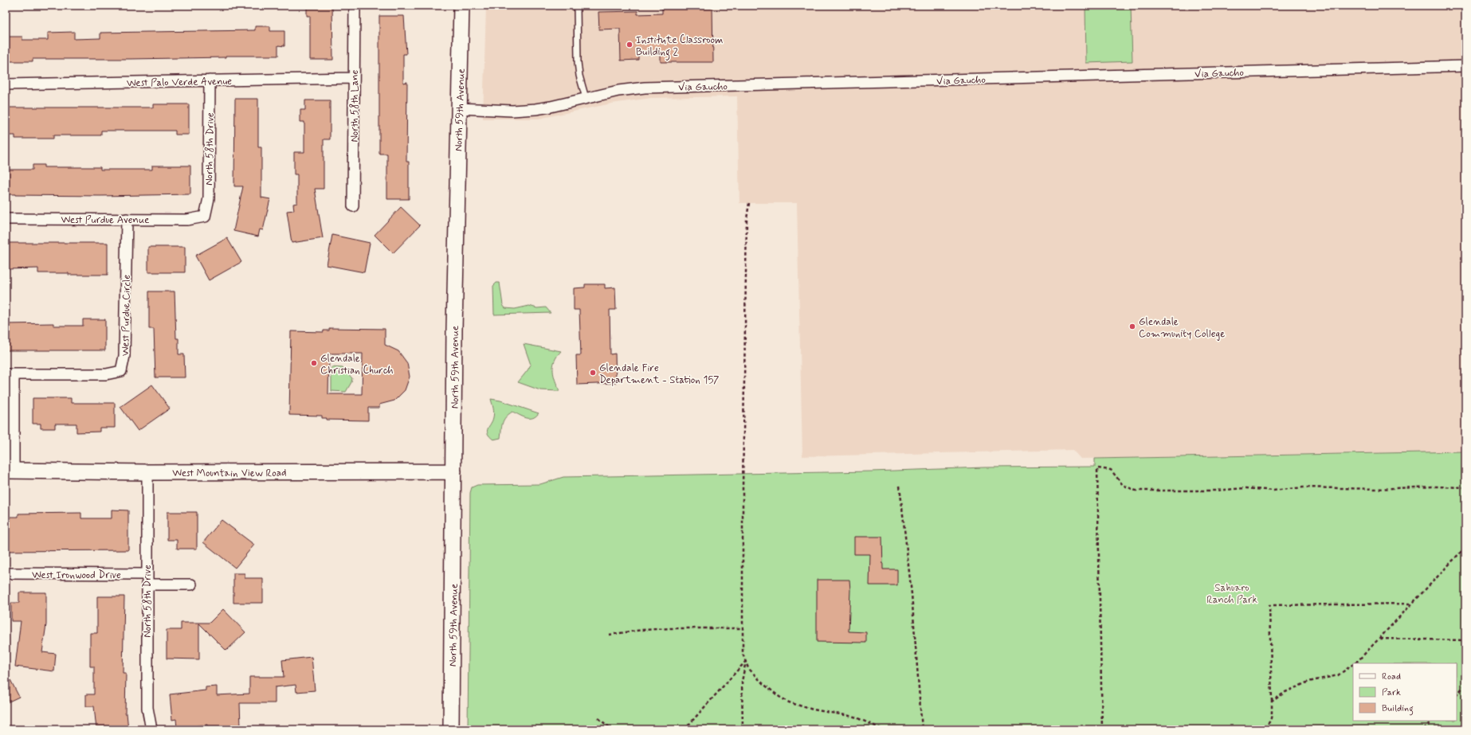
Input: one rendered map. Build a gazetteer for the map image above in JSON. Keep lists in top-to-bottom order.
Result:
{
  "streets": {
    "main road": ["North 59th Avenue", "West Mountain View Road"],
    "street": [
      "Via Gaucho",
      "West Palo Verde Avenue",
      "North 58th Lane",
      "North 58th Drive",
      "West Purdue Avenue",
      "West Purdue Circle",
      "West Ironwood Drive"
    ]
  },
  "crossings": [
    ["Via Gaucho", "North 59th Avenue"],
    ["West Palo Verde Avenue", "North 58th Lane"],
    ["West Palo Verde Avenue", "North 58th Drive"],
    ["North 59th Avenue", "West Mountain View Road"],
    ["North 58th Drive", "West Purdue Avenue"],
    ["North 58th Drive", "West Mountain View Road"],
    ["North 58th Drive", "West Ironwood Drive"],
    ["West Purdue Avenue", "West Purdue Circle"]
  ],
  "parks": ["Sahuaro Ranch Park"],
  "places": [
    "Institute Classroom Building 2",
    "Glendale Community College",
    "Glendale Christian Church",
    "Glendale Fire Department - Station 157"
  ],
  "legend": ["Road", "Park", "Building"]
}
